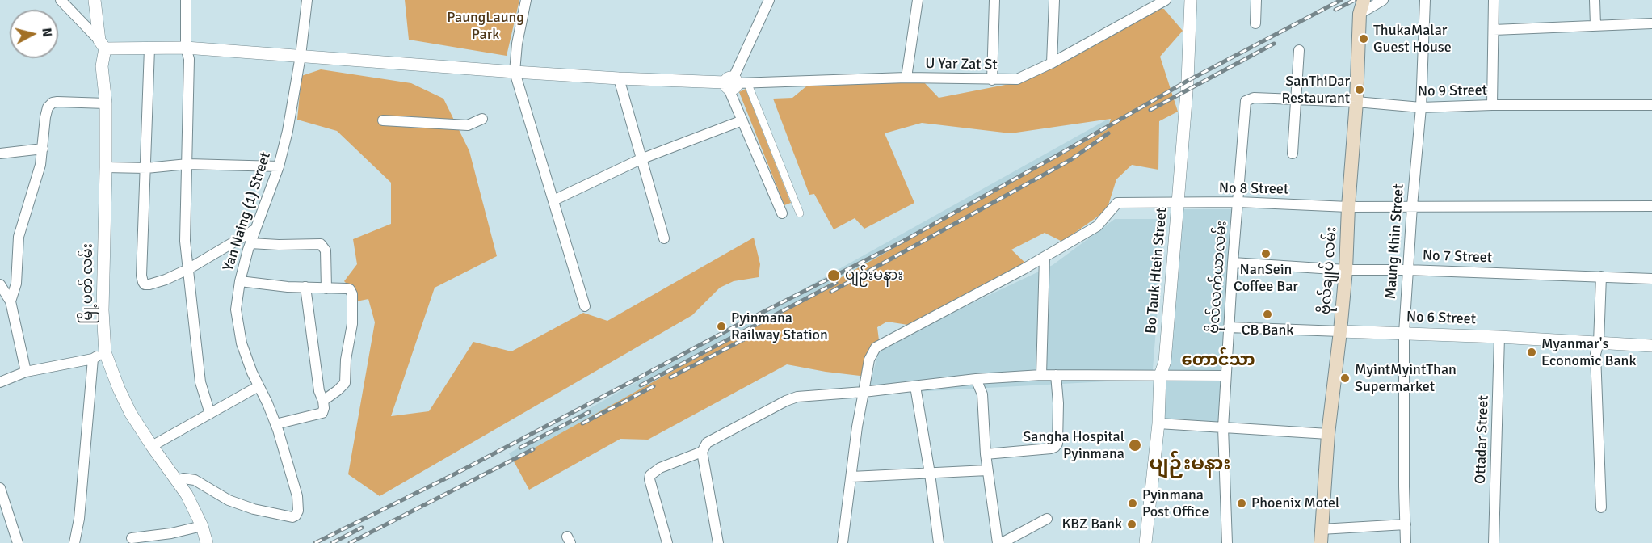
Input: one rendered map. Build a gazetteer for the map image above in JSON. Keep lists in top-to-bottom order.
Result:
{
  "streets": {
    "main road": ["ဗိုလ်ချုပ် လမ်း"],
    "street": [
      "U Yar Zat St",
      "No 9 Street",
      "No 8 Street",
      "Yan Naing (1) Street",
      "Maung Khin Street",
      "No 7 Street",
      "Bo Tauk Htein Street",
      "ဗိုလ်လက်ယာလမ်း",
      "မြို့ပတ် လမ်း",
      "No 6 Street",
      "Ottadar Street"
    ]
  },
  "crossings": [
    ["No 9 Street", "Maung Khin Street"],
    ["No 9 Street", "ဗိုလ်ချုပ် လမ်း"],
    ["No 9 Street", "ဗိုလ်လက်ယာလမ်း"],
    ["No 8 Street", "Maung Khin Street"],
    ["No 8 Street", "Bo Tauk Htein Street"],
    ["No 8 Street", "ဗိုလ်ချုပ် လမ်း"],
    ["No 8 Street", "ဗိုလ်လက်ယာလမ်း"],
    ["Yan Naing (1) Street", "မြို့ပတ် လမ်း"],
    ["Maung Khin Street", "No 7 Street"],
    ["Maung Khin Street", "No 6 Street"],
    ["No 7 Street", "ဗိုလ်ချုပ် လမ်း"],
    ["No 7 Street", "ဗိုလ်လက်ယာလမ်း"],
    ["ဗိုလ်ချုပ် လမ်း", "No 6 Street"],
    ["ဗိုလ်လက်ယာလမ်း", "No 6 Street"],
    ["No 6 Street", "Ottadar Street"]
  ],
  "districts": ["တောင်သာ", "ပျဉ်းမနား"],
  "parks": ["PaungLaung Park"],
  "places": [
    "ThukaMalar Guest House",
    "SanThiDar Restaurant",
    "NanSein Coffee Bar",
    "ပျဉ်းမနား",
    "CB Bank",
    "Pyinmana Railway Station",
    "Myanmar's Economic Bank",
    "MyintMyintThan Supermarket",
    "Sangha Hospital Pyinmana",
    "Pyinmana Post Office",
    "Phoenix Motel",
    "KBZ Bank"
  ],
  "north": "right"
}
